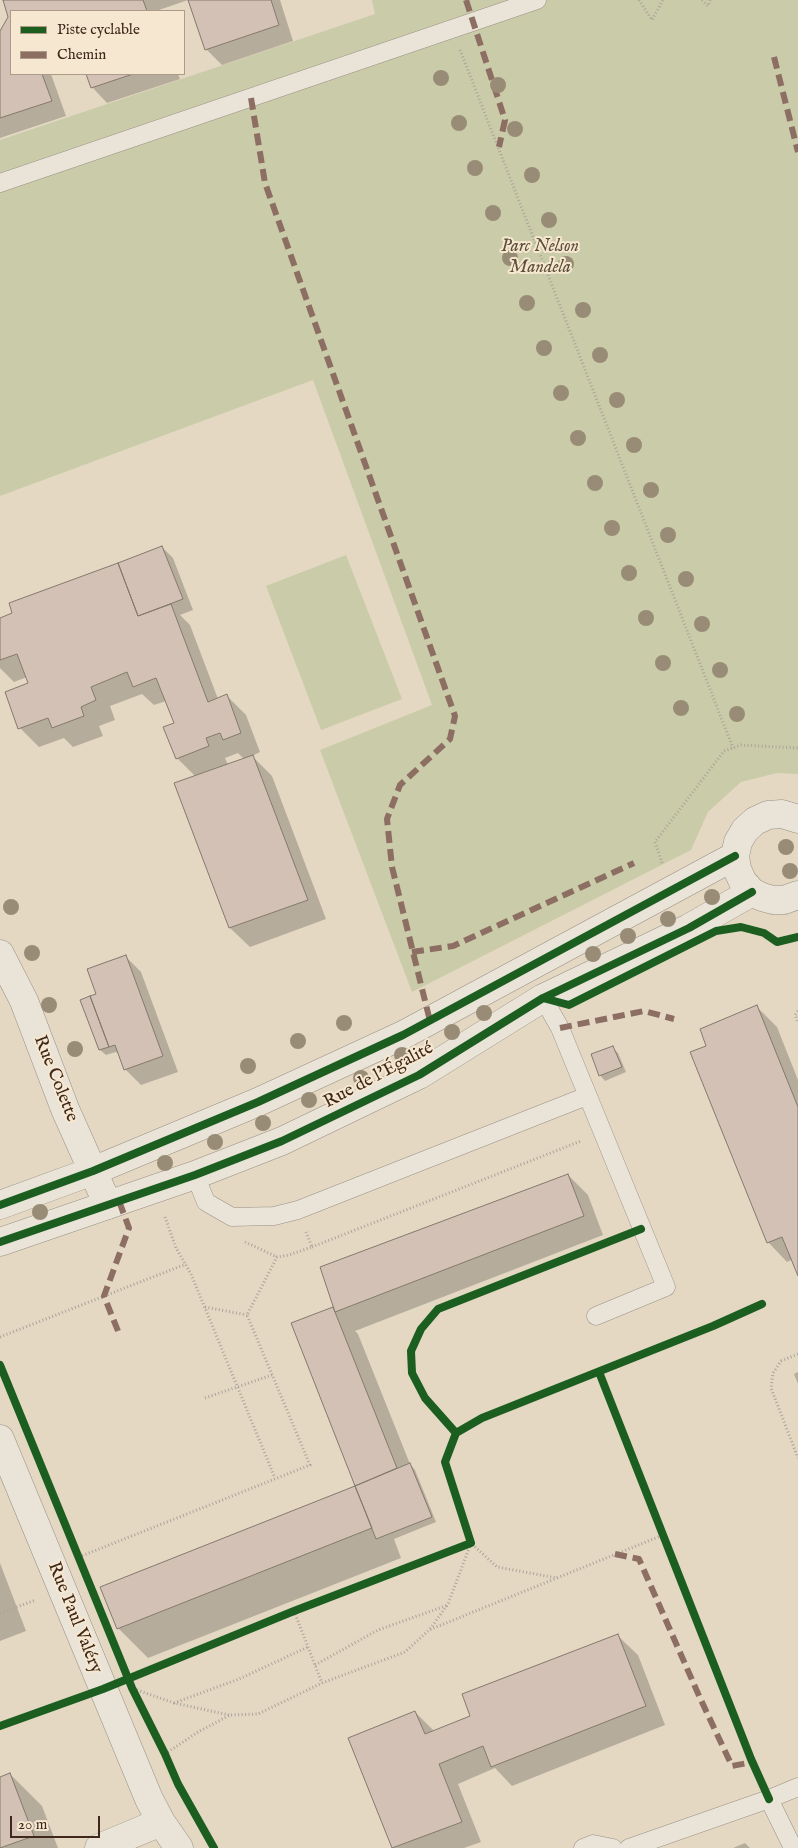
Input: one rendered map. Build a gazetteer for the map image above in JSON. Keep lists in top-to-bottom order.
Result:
{
  "streets": {
    "street": ["Rue de l'Égalité", "Rue Colette", "Rue Paul Valéry"]
  },
  "crossings": [
    ["Rue de l'Égalité", "Rue Colette"]
  ],
  "parks": ["Parc Nelson Mandela"],
  "legend": ["Piste cyclable", "Chemin"],
  "scale_bar": "20 m"
}
